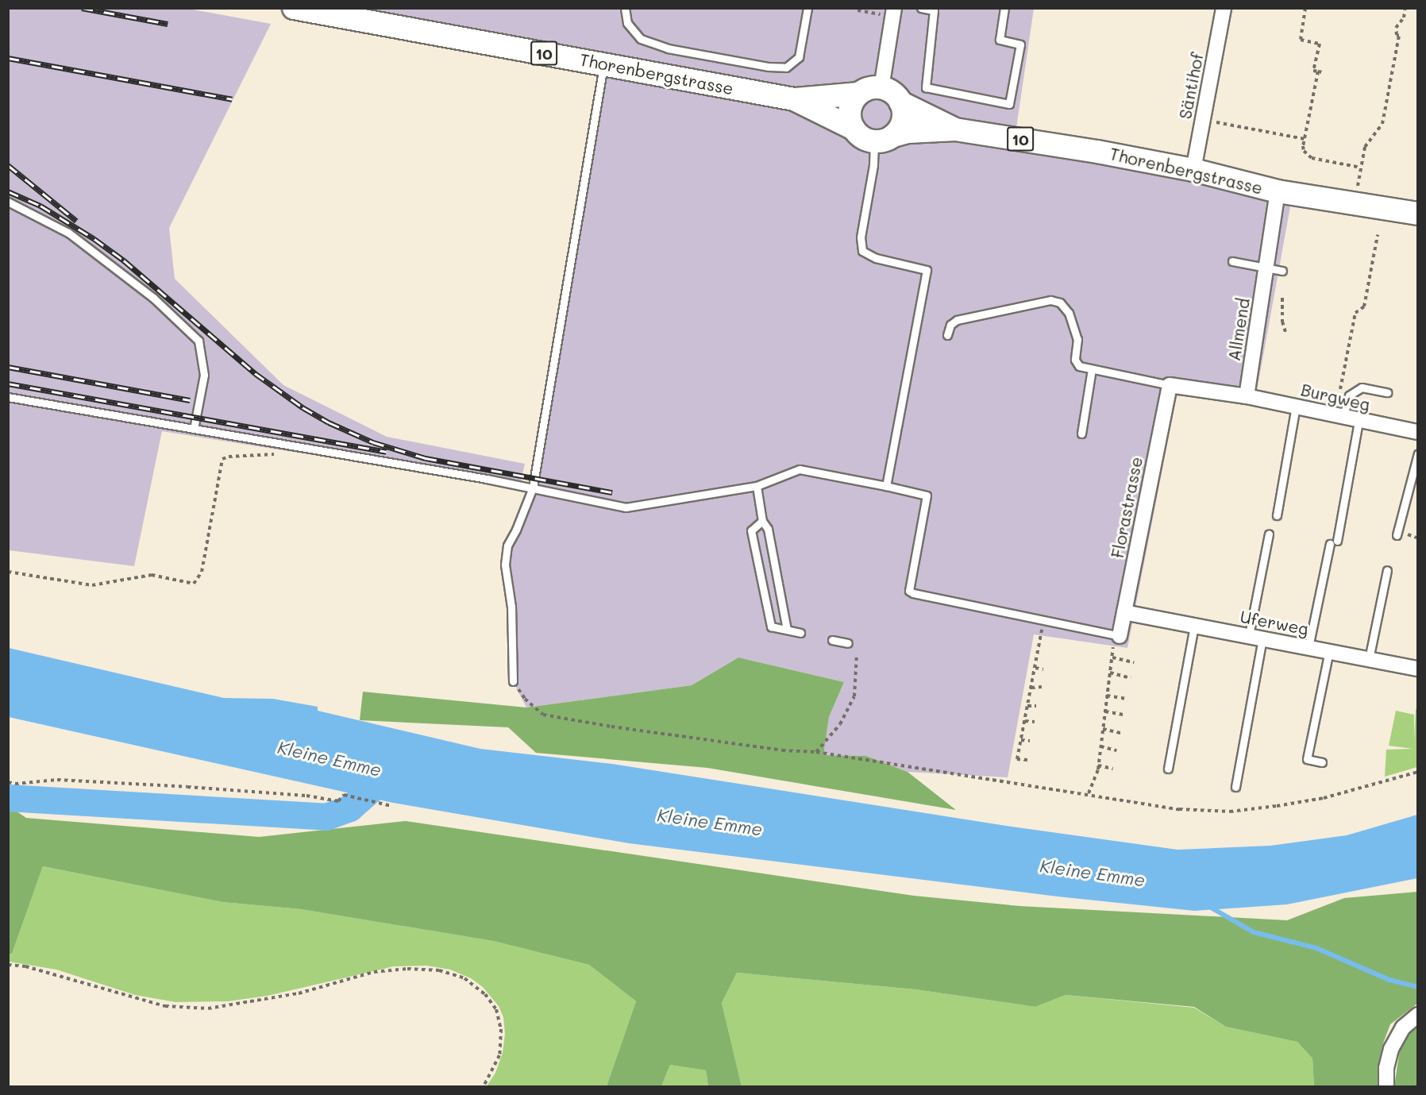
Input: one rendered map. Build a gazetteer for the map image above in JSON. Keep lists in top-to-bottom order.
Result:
{
  "streets": {
    "main road": ["10", "Thorenbergstrasse"],
    "street": [
      "Säntihof",
      "Allmend",
      "Burgweg",
      "Florastrasse",
      "Uferweg"
    ]
  },
  "crossings": [
    ["10", "Thorenbergstrasse"],
    ["Thorenbergstrasse", "Säntihof"],
    ["Thorenbergstrasse", "Allmend"],
    ["Allmend", "Burgweg"],
    ["Florastrasse", "Uferweg"]
  ],
  "water": ["Kleine Emme"]
}
